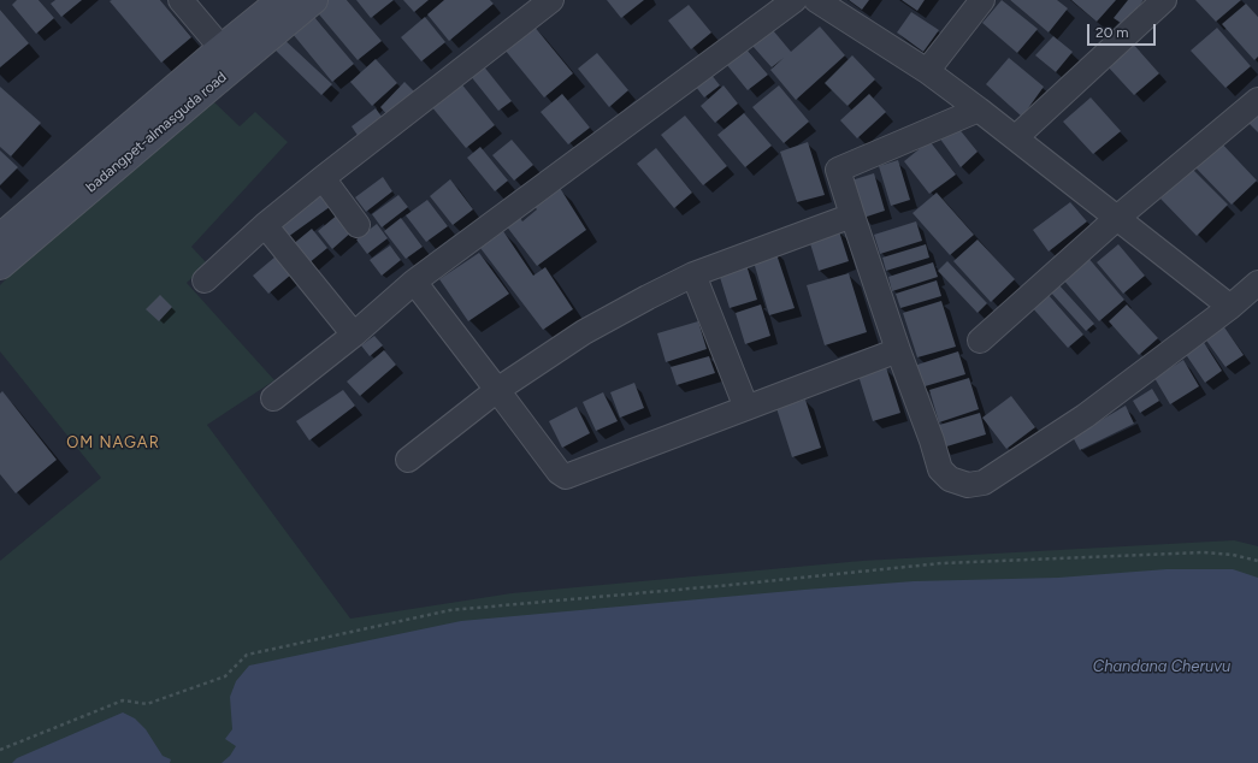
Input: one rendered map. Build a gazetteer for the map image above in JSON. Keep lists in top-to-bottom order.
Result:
{
  "streets": {
    "street": ["badangpet-almasguda road"]
  },
  "districts": ["OM NAGAR"],
  "water": ["Chandana Cheruvu"],
  "scale_bar": "20 m"
}
